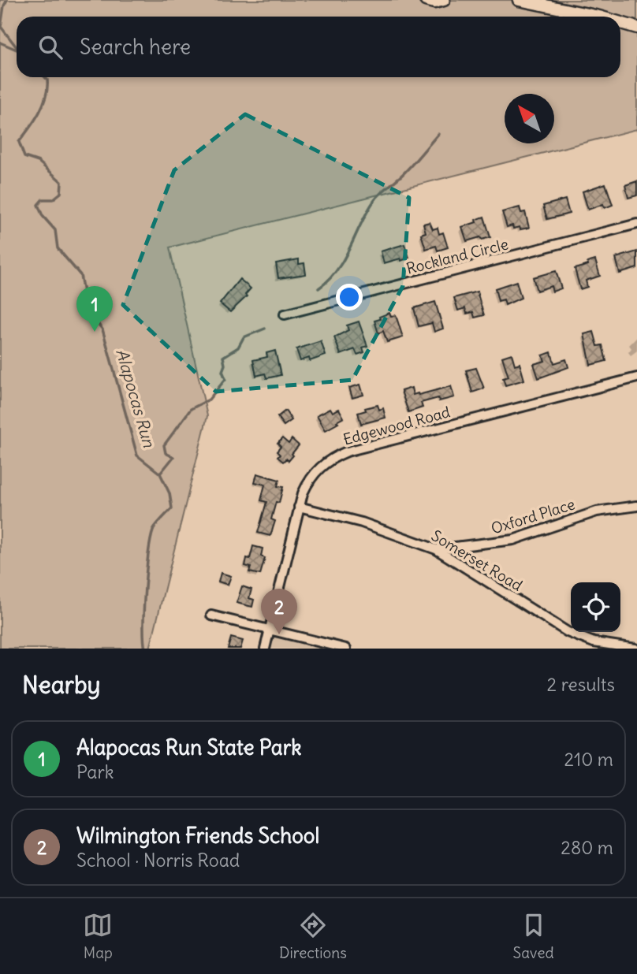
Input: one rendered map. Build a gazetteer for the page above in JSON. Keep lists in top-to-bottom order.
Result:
{
  "streets": {
    "street": [
      "Rockland Circle",
      "Edgewood Road",
      "Oxford Place",
      "Somerset Road"
    ]
  },
  "crossings": [
    ["Edgewood Road", "Somerset Road"],
    ["Oxford Place", "Somerset Road"]
  ],
  "water": ["Alapocas Run"],
  "north": "top left",
  "page": {
    "search": "Search here",
    "pins": ["1", "2"],
    "heading": ["Nearby", "2 results"],
    "list": [
      {
        "mark": "1",
        "name": "Alapocas Run State Park",
        "note": "Park",
        "value": "210 m"
      },
      {
        "mark": "2",
        "name": "Wilmington Friends School",
        "note": "School · Norris Road",
        "value": "280 m"
      }
    ],
    "nav": ["Map", "Directions", "Saved"]
  }
}
